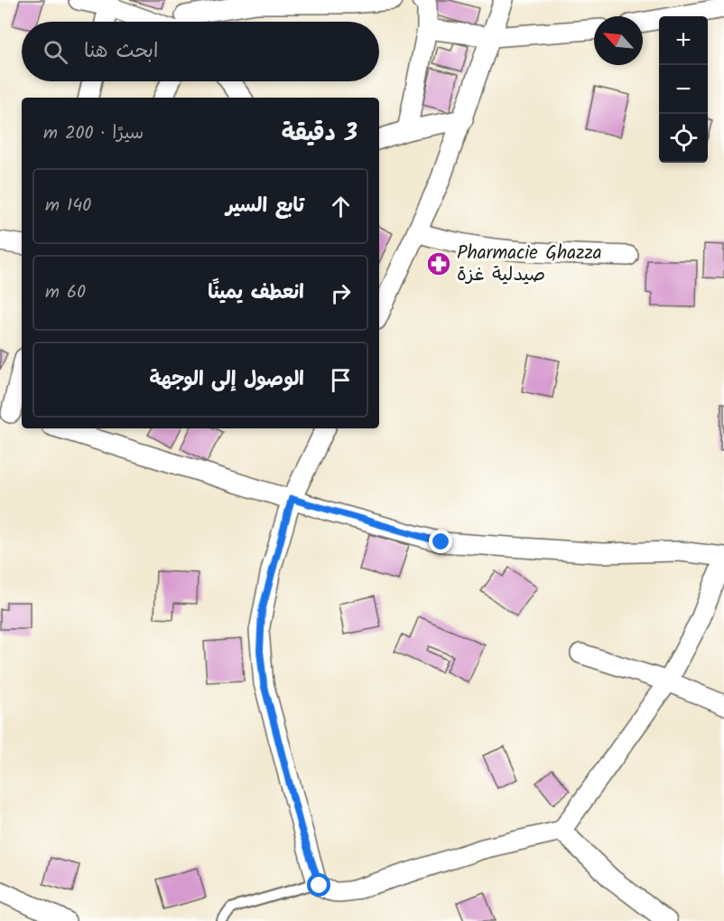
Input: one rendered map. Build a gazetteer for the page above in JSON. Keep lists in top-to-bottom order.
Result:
{
  "places": {
    "pharmacy": ["Pharmacie Ghazza صيدلية غزة"]
  },
  "north": "top left",
  "page": {
    "map_buttons": ["+", "−"],
    "search": "ابحث هنا",
    "heading": ["3 دقيقة", "سيرًا · 200 m"],
    "list": [
      ["تابع السير", "140 m"],
      ["انعطف يمينًا", "60 m"],
      "الوصول إلى الوجهة"
    ]
  }
}
